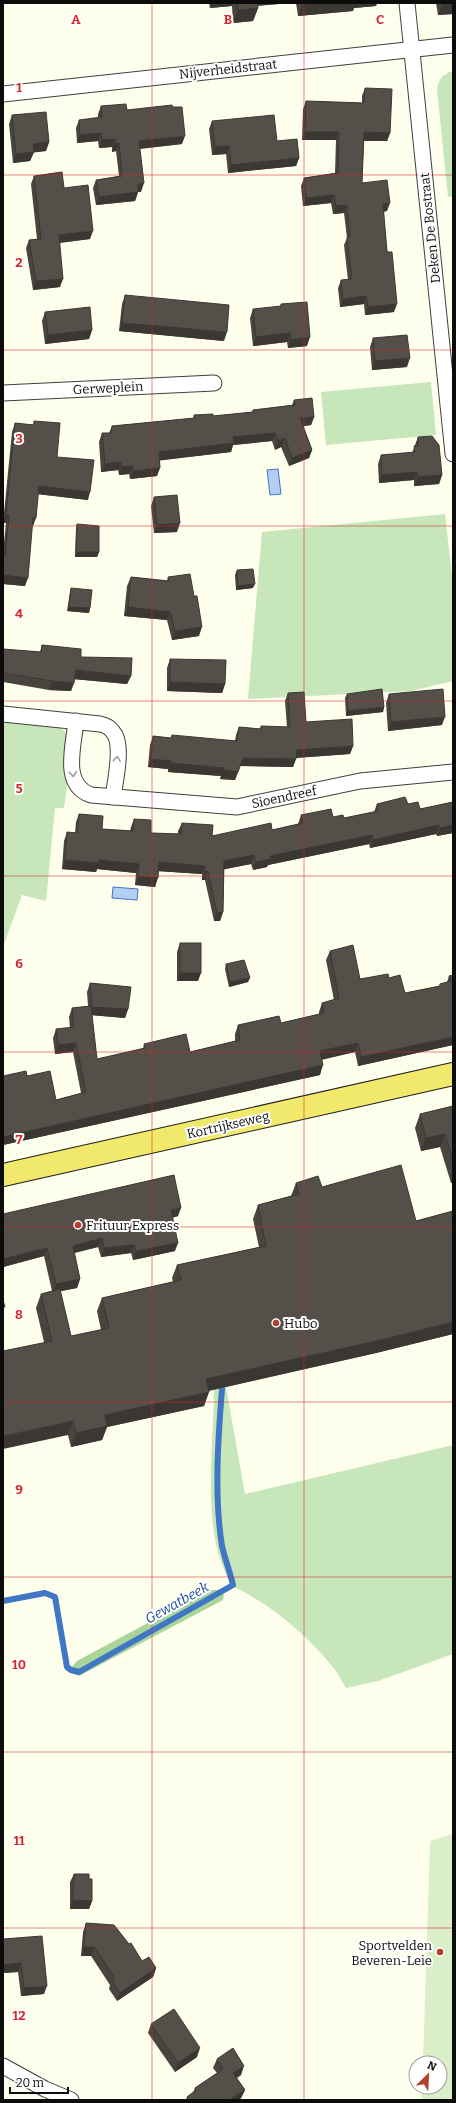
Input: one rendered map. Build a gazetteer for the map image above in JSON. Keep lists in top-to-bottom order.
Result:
{
  "streets": {
    "main road": ["Kortrijkseweg"],
    "street": [
      "Nijverheidstraat",
      "Deken De Bostraat",
      "Gerweplein",
      "Sioendreef"
    ]
  },
  "crossings": [
    ["Nijverheidstraat", "Deken De Bostraat"]
  ],
  "water": ["Gewatbeek"],
  "places": ["Frituur Express", "Hubo", "Sportvelden Beveren-Leie"],
  "scale_bar": "20 m",
  "north": "top right",
  "grid": {
    "columns": ["A", "B", "C"],
    "rows": [
      "1",
      "2",
      "3",
      "4",
      "5",
      "6",
      "7",
      "8",
      "9",
      "10",
      "11",
      "12"
    ]
  }
}
